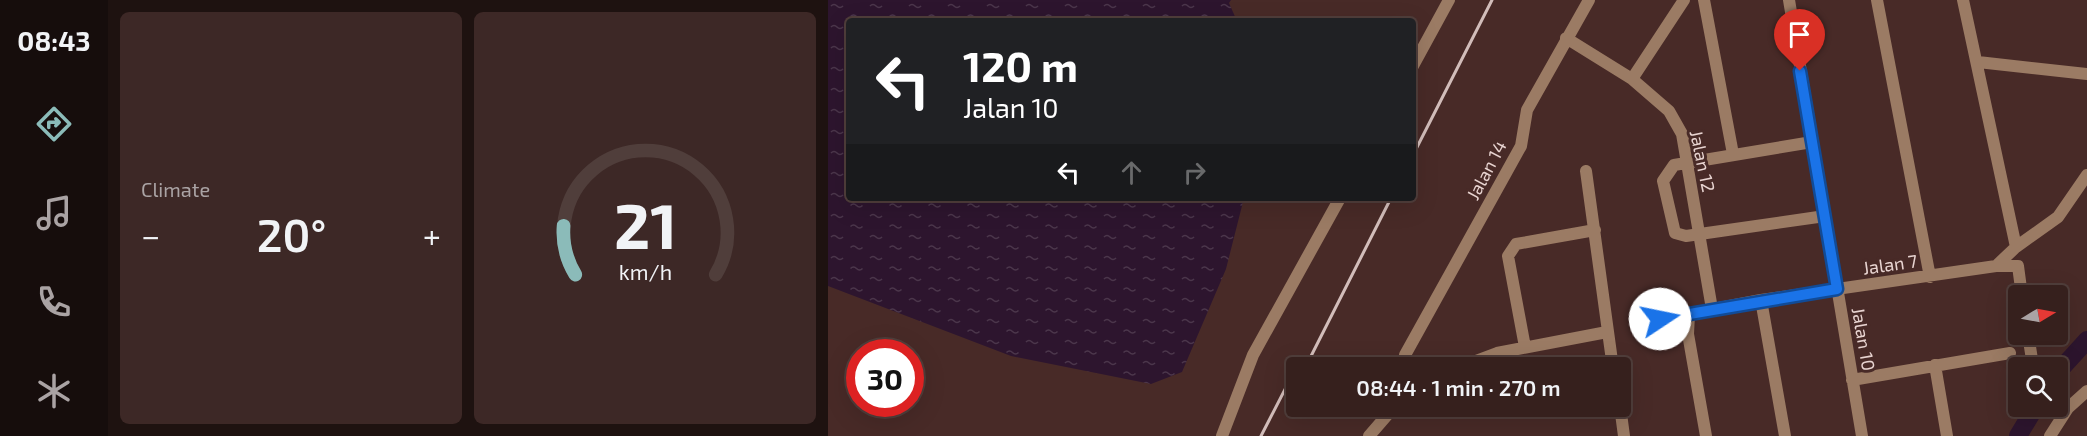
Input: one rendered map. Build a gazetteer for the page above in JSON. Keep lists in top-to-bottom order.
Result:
{
  "streets": {
    "street": [
      "Jalan 12",
      "Jalan 14",
      "Jalan 7",
      "Jalan 10"
    ]
  },
  "crossings": [
    ["Jalan 12", "Jalan 14"],
    ["Jalan 12", "Jalan 7"],
    ["Jalan 7", "Jalan 10"]
  ],
  "north": "right",
  "page": {
    "tabs": "08:43",
    "tile": "Climate",
    "turn": ["120 m", "Jalan 10"],
    "heat": ["−", "20°", "+"],
    "limit": "30",
    "trip": "08:44 · 1 min · 270 m",
    "gauge": ["21", "km/h"]
  }
}
